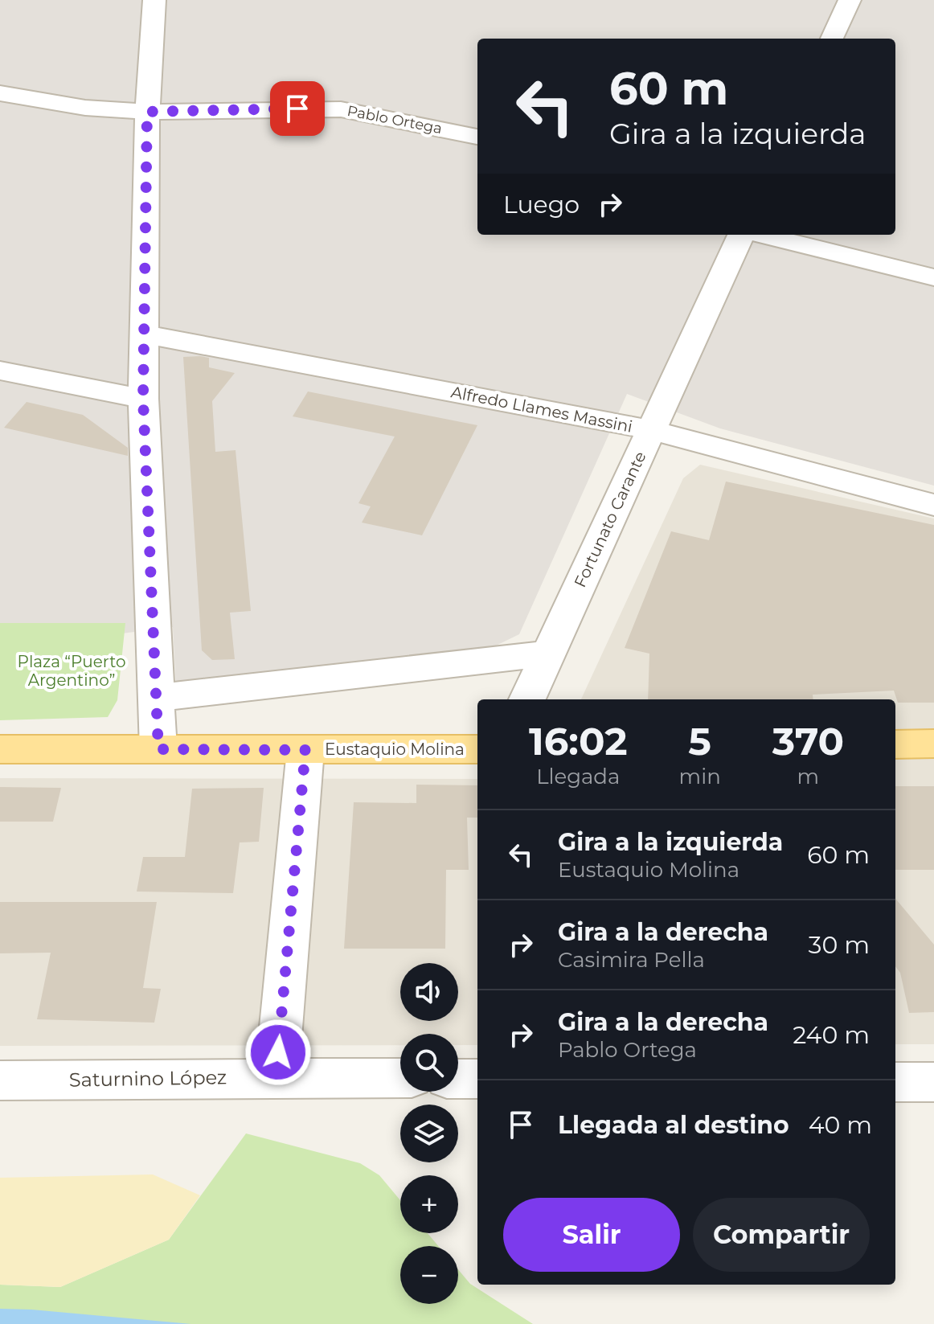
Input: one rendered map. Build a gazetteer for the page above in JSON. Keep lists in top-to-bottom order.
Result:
{
  "streets": {
    "main road": ["Eustaquio Molina"],
    "street": [
      "Pablo Ortega",
      "Alfredo Llames Massini",
      "Fortunato Carante",
      "Saturnino López"
    ]
  },
  "crossings": [
    ["Alfredo Llames Massini", "Fortunato Carante"]
  ],
  "parks": ["Plaza “Puerto Argentino”"],
  "page": {
    "turn": ["60 m", "Gira a la izquierda"],
    "then": "Luego",
    "eta": [
      "16:02",
      "Llegada",
      "5",
      "min",
      "370",
      "m"
    ],
    "list": [
      {
        "name": "Gira a la izquierda",
        "note": "Eustaquio Molina",
        "value": "60 m"
      },
      {
        "name": "Gira a la derecha",
        "note": "Casimira Pella",
        "value": "30 m"
      },
      {
        "name": "Gira a la derecha",
        "note": "Pablo Ortega",
        "value": "240 m"
      },
      {
        "name": "Llegada al destino",
        "value": "40 m"
      }
    ],
    "map_buttons": ["+", "−"],
    "buttons": ["Salir", "Compartir"]
  }
}
